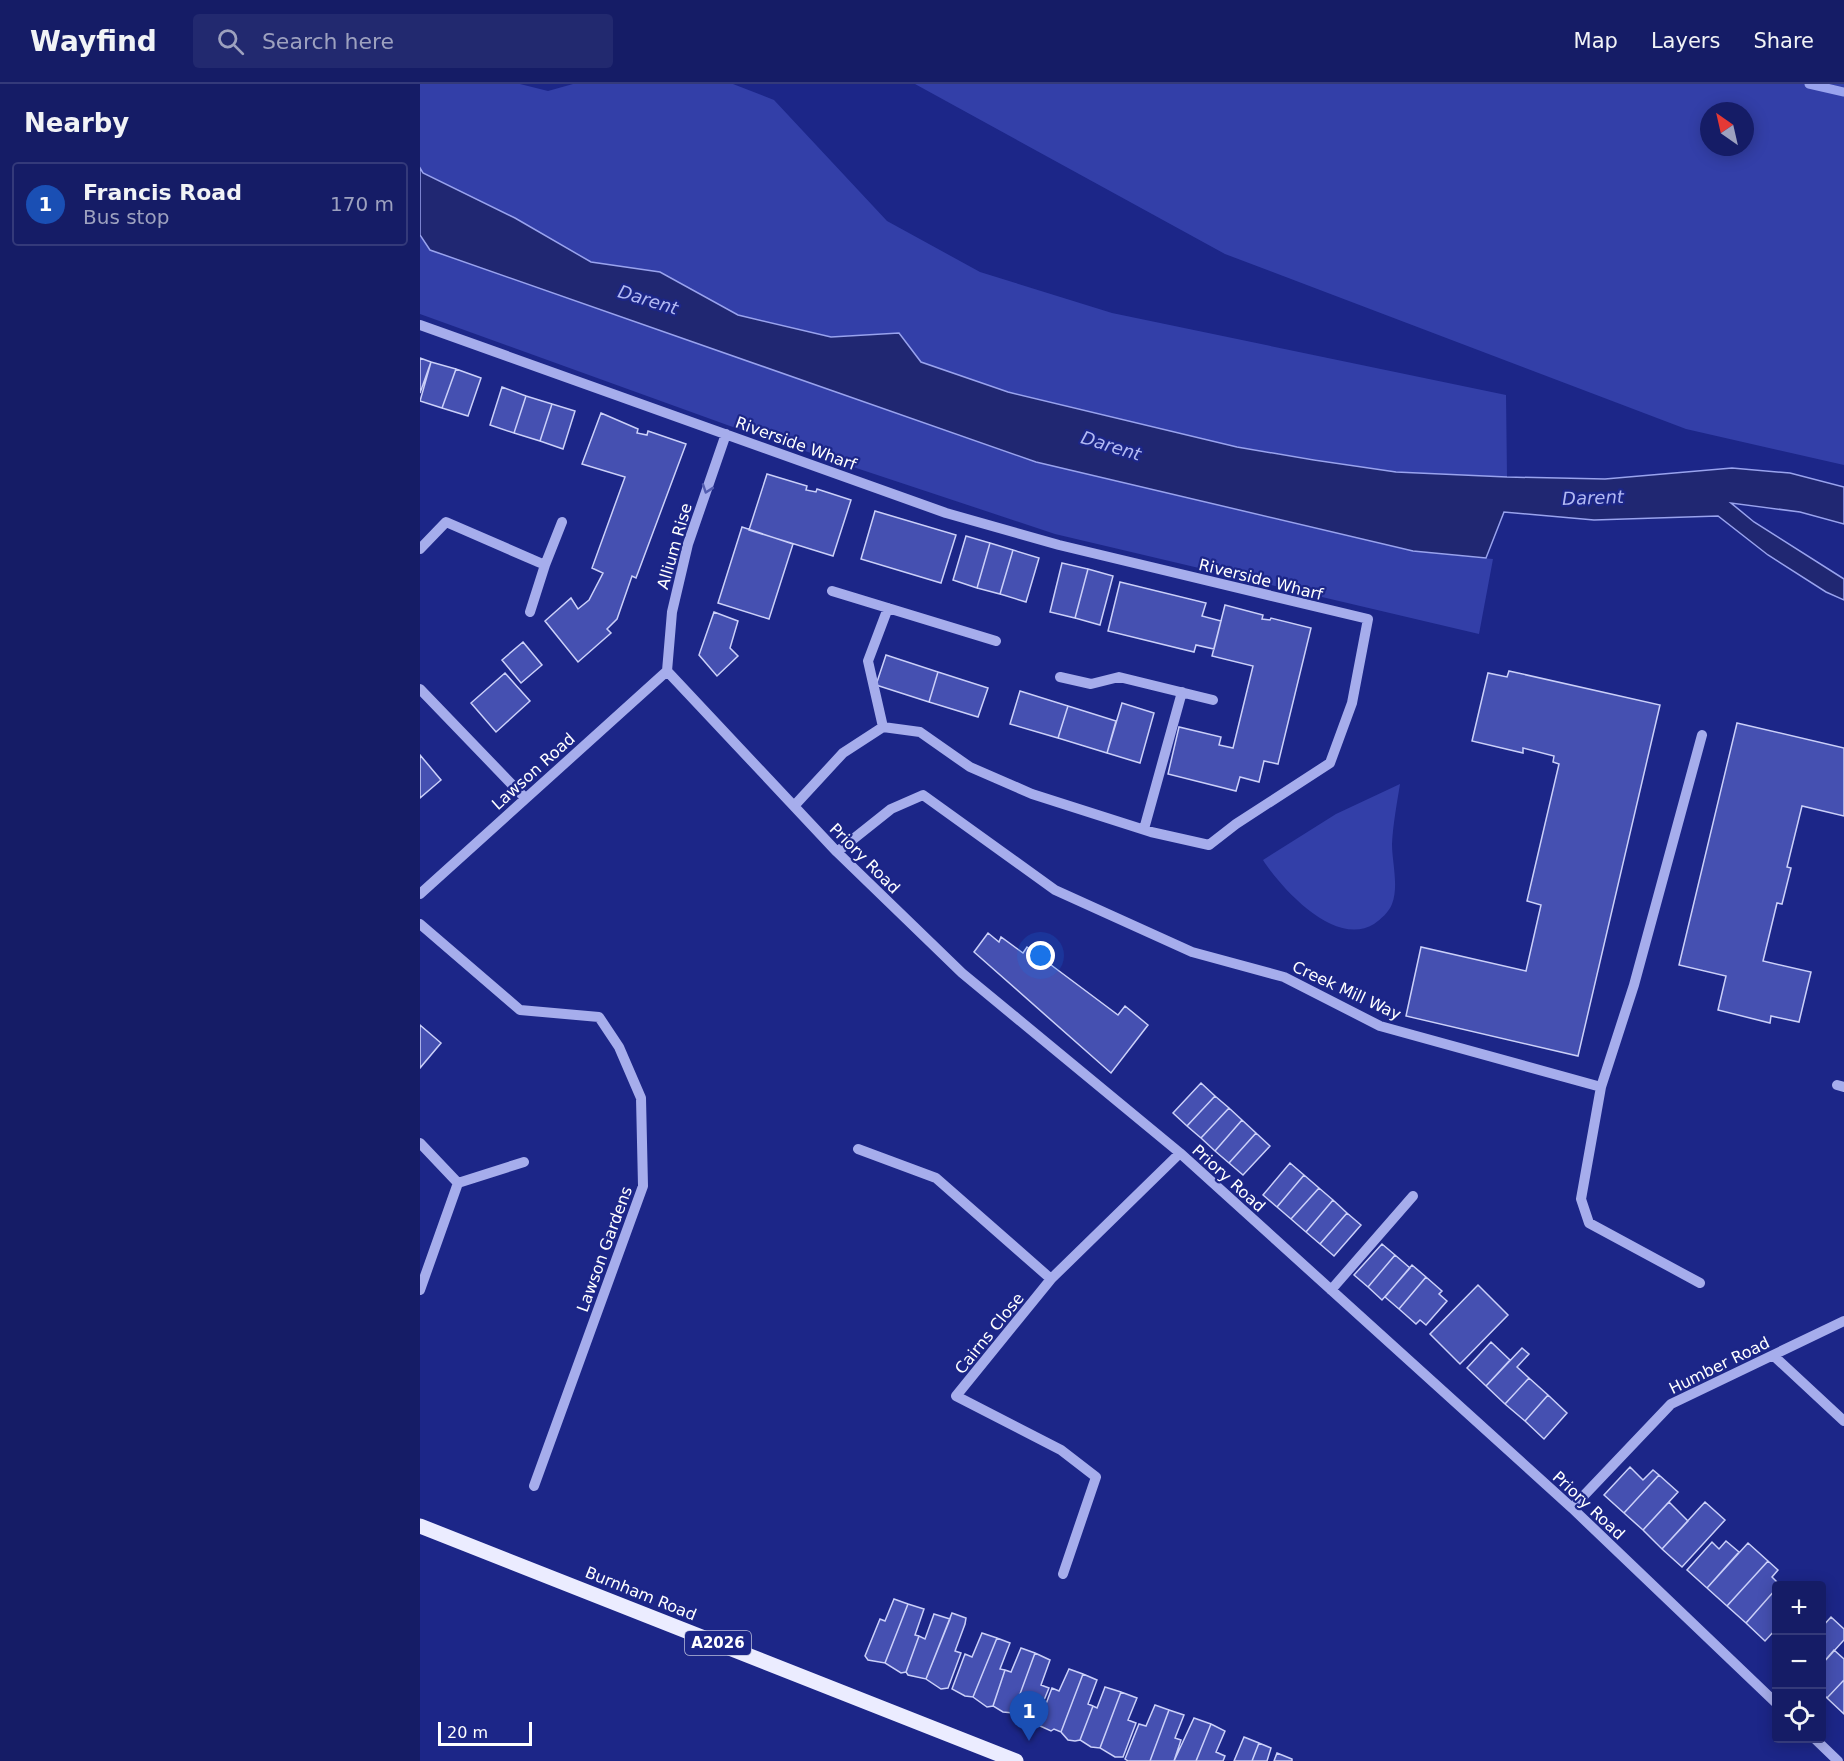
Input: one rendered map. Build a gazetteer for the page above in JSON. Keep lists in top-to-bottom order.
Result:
{
  "streets": {
    "main road": ["Burnham Road", "A2026"],
    "street": [
      "Riverside Wharf",
      "Allium Rise",
      "Lawson Road",
      "Priory Road",
      "Creek Mill Way",
      "Lawson Gardens",
      "Cairns Close",
      "Humber Road"
    ]
  },
  "crossings": [
    ["Riverside Wharf", "Allium Rise"],
    ["Allium Rise", "Lawson Road"],
    ["Allium Rise", "Priory Road"],
    ["Lawson Road", "Priory Road"],
    ["Priory Road", "Creek Mill Way"],
    ["Priory Road", "Cairns Close"],
    ["Priory Road", "Humber Road"]
  ],
  "one_way": ["Allium Rise"],
  "water": ["Darent"],
  "scale_bar": "20 m",
  "north": "top left",
  "page": {
    "header": "Wayfind",
    "search": "Search here",
    "nav": ["Map", "Layers", "Share"],
    "heading": "Nearby",
    "list": [
      {
        "mark": "1",
        "name": "Francis Road",
        "note": "Bus stop",
        "value": "170 m"
      }
    ],
    "map_buttons": ["+", "−"],
    "pins": "1",
    "scale": "20 m"
  }
}
